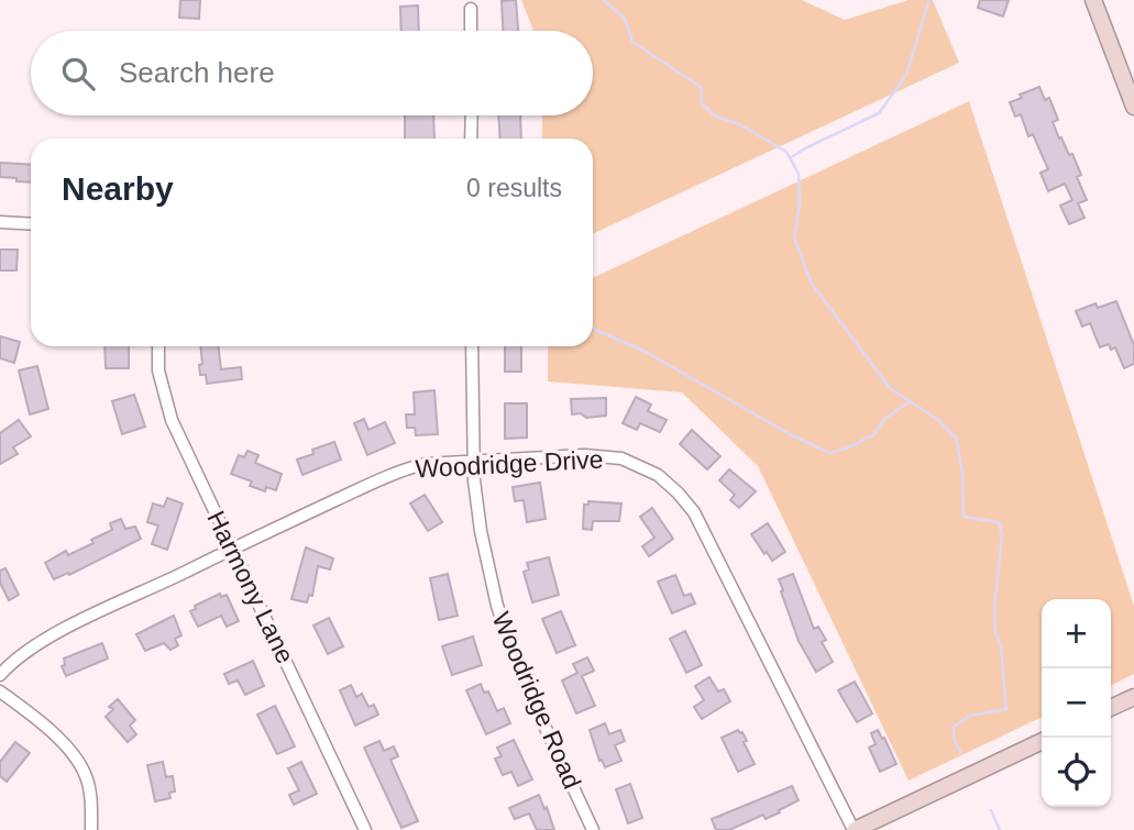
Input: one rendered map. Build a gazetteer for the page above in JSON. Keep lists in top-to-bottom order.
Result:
{
  "streets": {
    "street": ["Woodridge Drive", "Harmony Lane", "Woodridge Road"]
  },
  "crossings": [
    ["Woodridge Drive", "Harmony Lane"],
    ["Woodridge Drive", "Woodridge Road"]
  ],
  "page": {
    "search": "Search here",
    "heading": ["Nearby", "0 results"],
    "map_buttons": ["+", "−"]
  }
}
